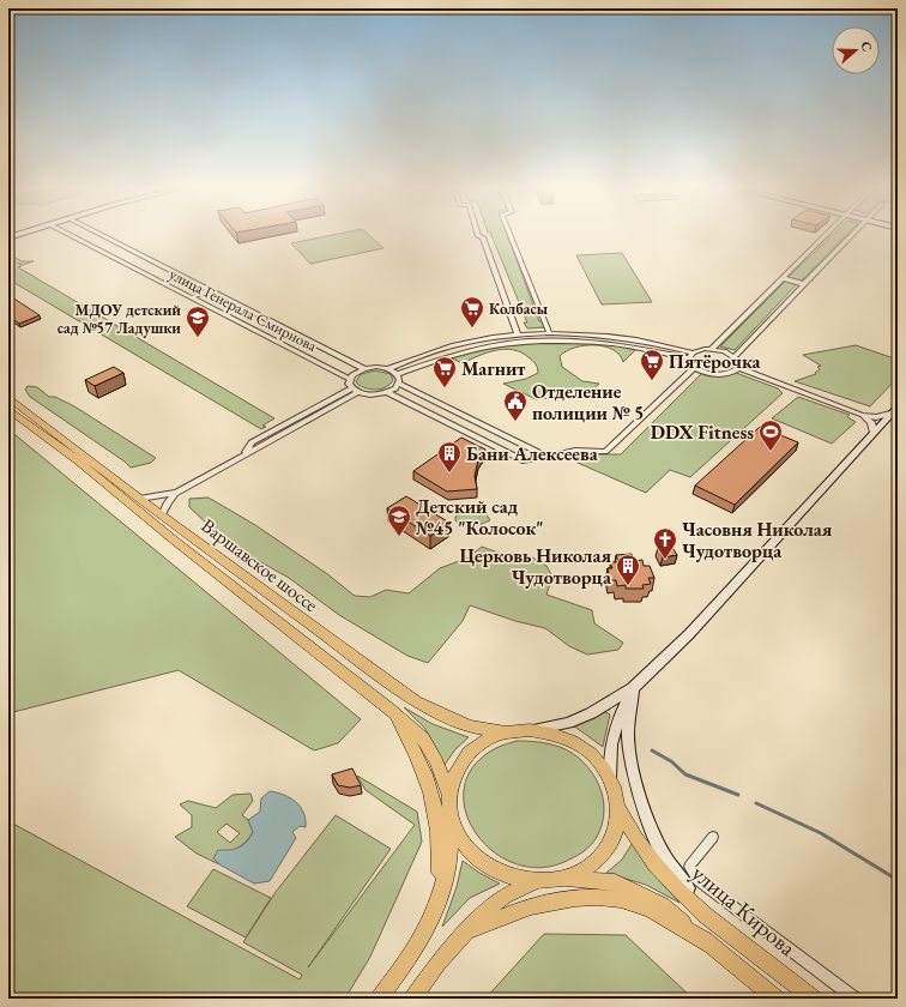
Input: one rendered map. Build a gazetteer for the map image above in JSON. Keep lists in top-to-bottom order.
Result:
{
  "streets": {
    "main road": ["Варшавское шоссе", "улица Кирова"],
    "street": ["улица Генерала Смирнова"]
  },
  "crossings": [
    ["Варшавское шоссе", "улица Кирова"]
  ],
  "places": {
    "supermarket": ["Колбасы", "Пятёрочка", "Магнит"],
    "school or university": ["МДОУ детский сад №57 Ладушки", "Детский сад №45 \"Колосок\""],
    "public building": ["Отделение полиции № 5"],
    "sports": ["DDX Fitness"],
    "building": ["Бани Алексеева", "Церковь Николая Чудотворца"],
    "church": ["Часовня Николая Чудотворца"]
  },
  "north": "right"
}
